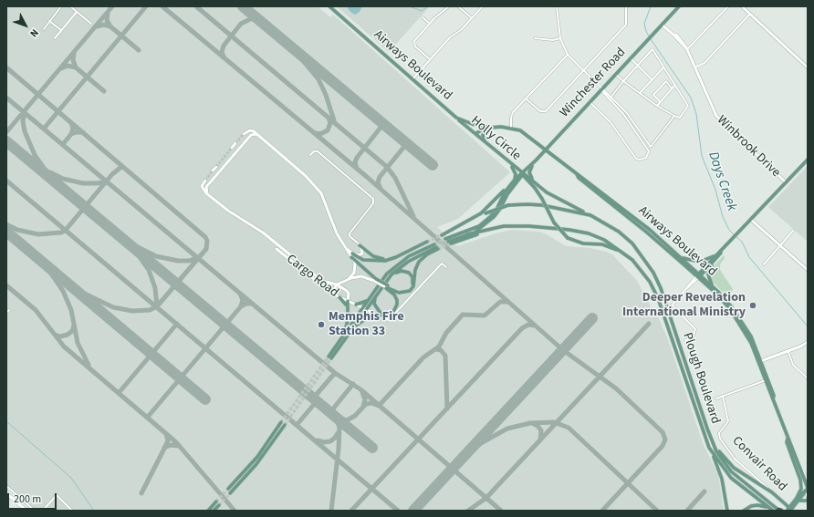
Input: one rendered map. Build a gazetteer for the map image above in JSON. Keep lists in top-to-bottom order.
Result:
{
  "streets": {
    "main road": [
      "Airways Boulevard",
      "Winchester Road",
      "Holly Circle",
      "Winbrook Drive",
      "Cargo Road",
      "Plough Boulevard",
      "Convair Road"
    ]
  },
  "crossings": [
    ["Airways Boulevard", "Winchester Road"],
    ["Airways Boulevard", "Holly Circle"],
    ["Winchester Road", "Holly Circle"],
    ["Winchester Road", "Winbrook Drive"]
  ],
  "water": ["Days Creek"],
  "places": ["Deeper Revelation International Ministry", "Memphis Fire Station 33"],
  "scale_bar": "200 m",
  "north": "bottom right"
}
